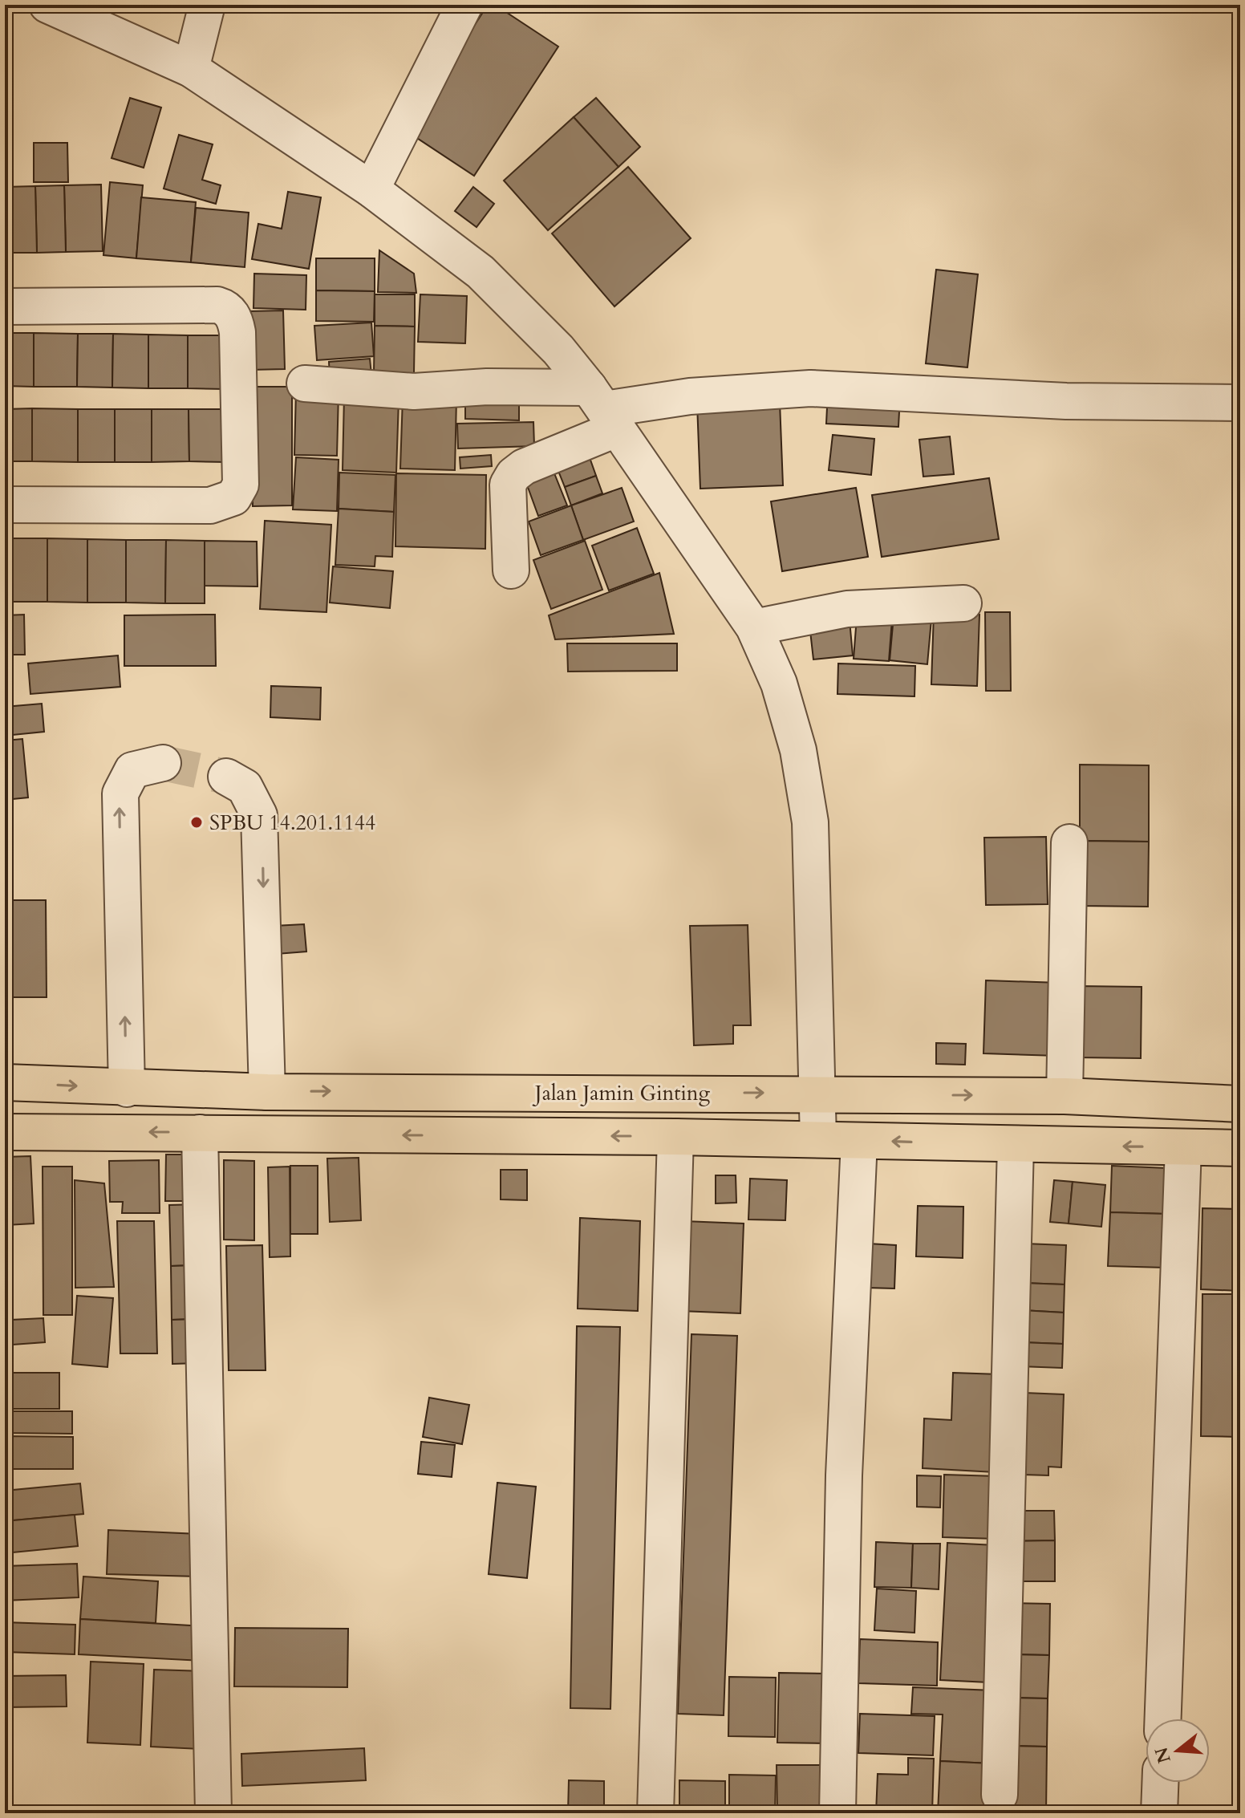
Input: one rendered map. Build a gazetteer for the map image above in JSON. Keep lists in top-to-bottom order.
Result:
{
  "streets": {
    "highway": ["Jalan Jamin Ginting"]
  },
  "places": ["SPBU 14.201.1144"],
  "north": "left"
}
